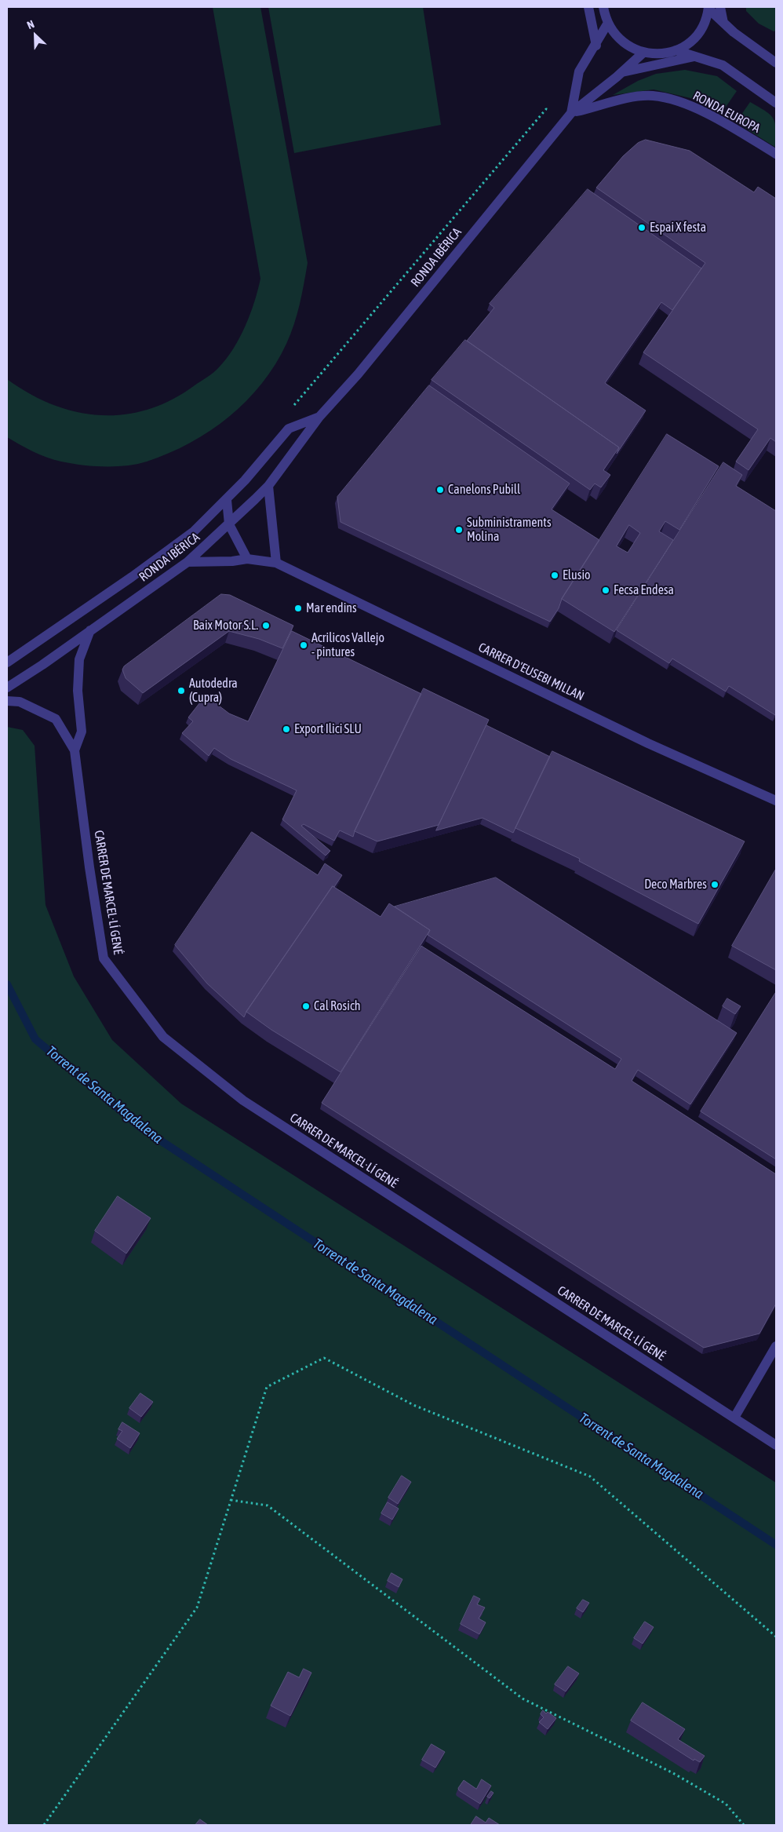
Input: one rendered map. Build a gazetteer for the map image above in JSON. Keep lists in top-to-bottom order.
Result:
{
  "streets": {
    "street": [
      "RONDA EUROPA",
      "RONDA IBÈRICA",
      "CARRER D'EUSEBI MILLAN",
      "CARRER DE MARCEL·LÍ GENÉ"
    ]
  },
  "crossings": [
    ["RONDA EUROPA", "RONDA IBÈRICA"],
    ["RONDA IBÈRICA", "CARRER D'EUSEBI MILLAN"]
  ],
  "water": ["Torrent de Santa Magdalena"],
  "places": [
    "Espai X festa",
    "Canelons Pubill",
    "Subministraments Molina",
    "Elusio",
    "Fecsa Endesa",
    "Mar endins",
    "Baix Motor S.L.",
    "Acrilicos Vallejo - pintures",
    "Autodedra (Cupra)",
    "Export Ilici SLU",
    "Deco Marbres",
    "Cal Rosich"
  ],
  "north": "top left"
}
